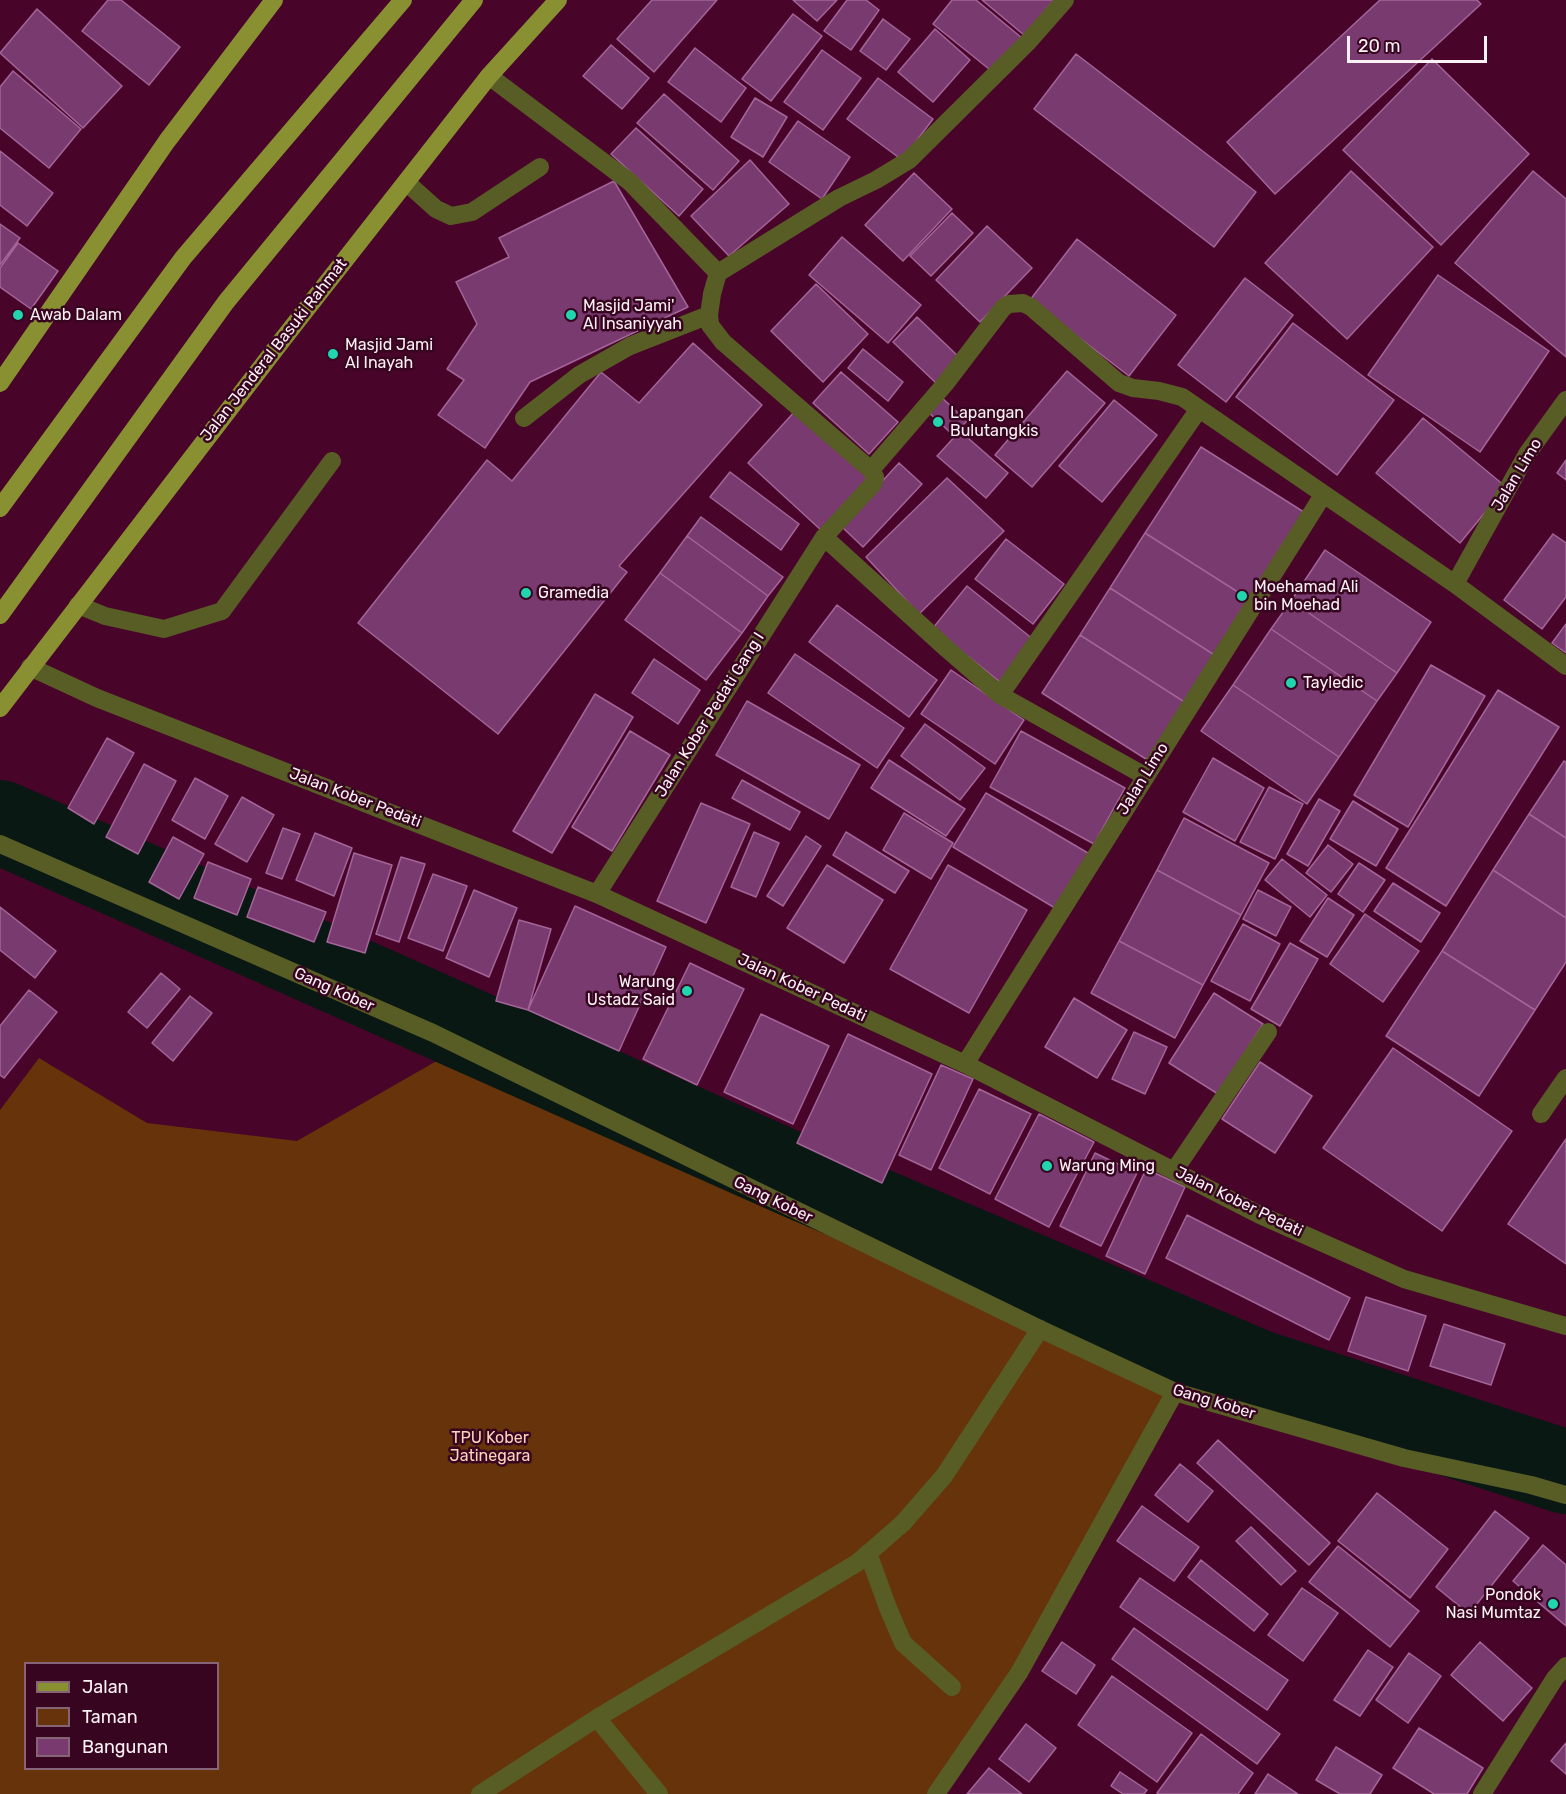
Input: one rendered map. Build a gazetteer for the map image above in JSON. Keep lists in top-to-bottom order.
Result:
{
  "streets": {
    "main road": ["Jalan Jenderal Basuki Rahmat"],
    "street": [
      "Jalan Limo",
      "Jalan Kober Pedati Gang I",
      "Jalan Kober Pedati",
      "Gang Kober"
    ]
  },
  "crossings": [
    ["Jalan Jenderal Basuki Rahmat", "Jalan Kober Pedati"],
    ["Jalan Limo", "Jalan Kober Pedati"],
    ["Jalan Kober Pedati Gang I", "Jalan Kober Pedati"]
  ],
  "parks": ["TPU Kober Jatinegara"],
  "places": [
    "Awab Dalam",
    "Masjid Jami' Al Insaniyyah",
    "Masjid Jami Al Inayah",
    "Lapangan Bulutangkis",
    "Gramedia",
    "Moehamad Ali bin Moehad",
    "Tayledic",
    "Warung Ustadz Said",
    "Warung Ming",
    "Pondok Nasi Mumtaz"
  ],
  "legend": ["Jalan", "Taman", "Bangunan"],
  "scale_bar": "20 m"
}
